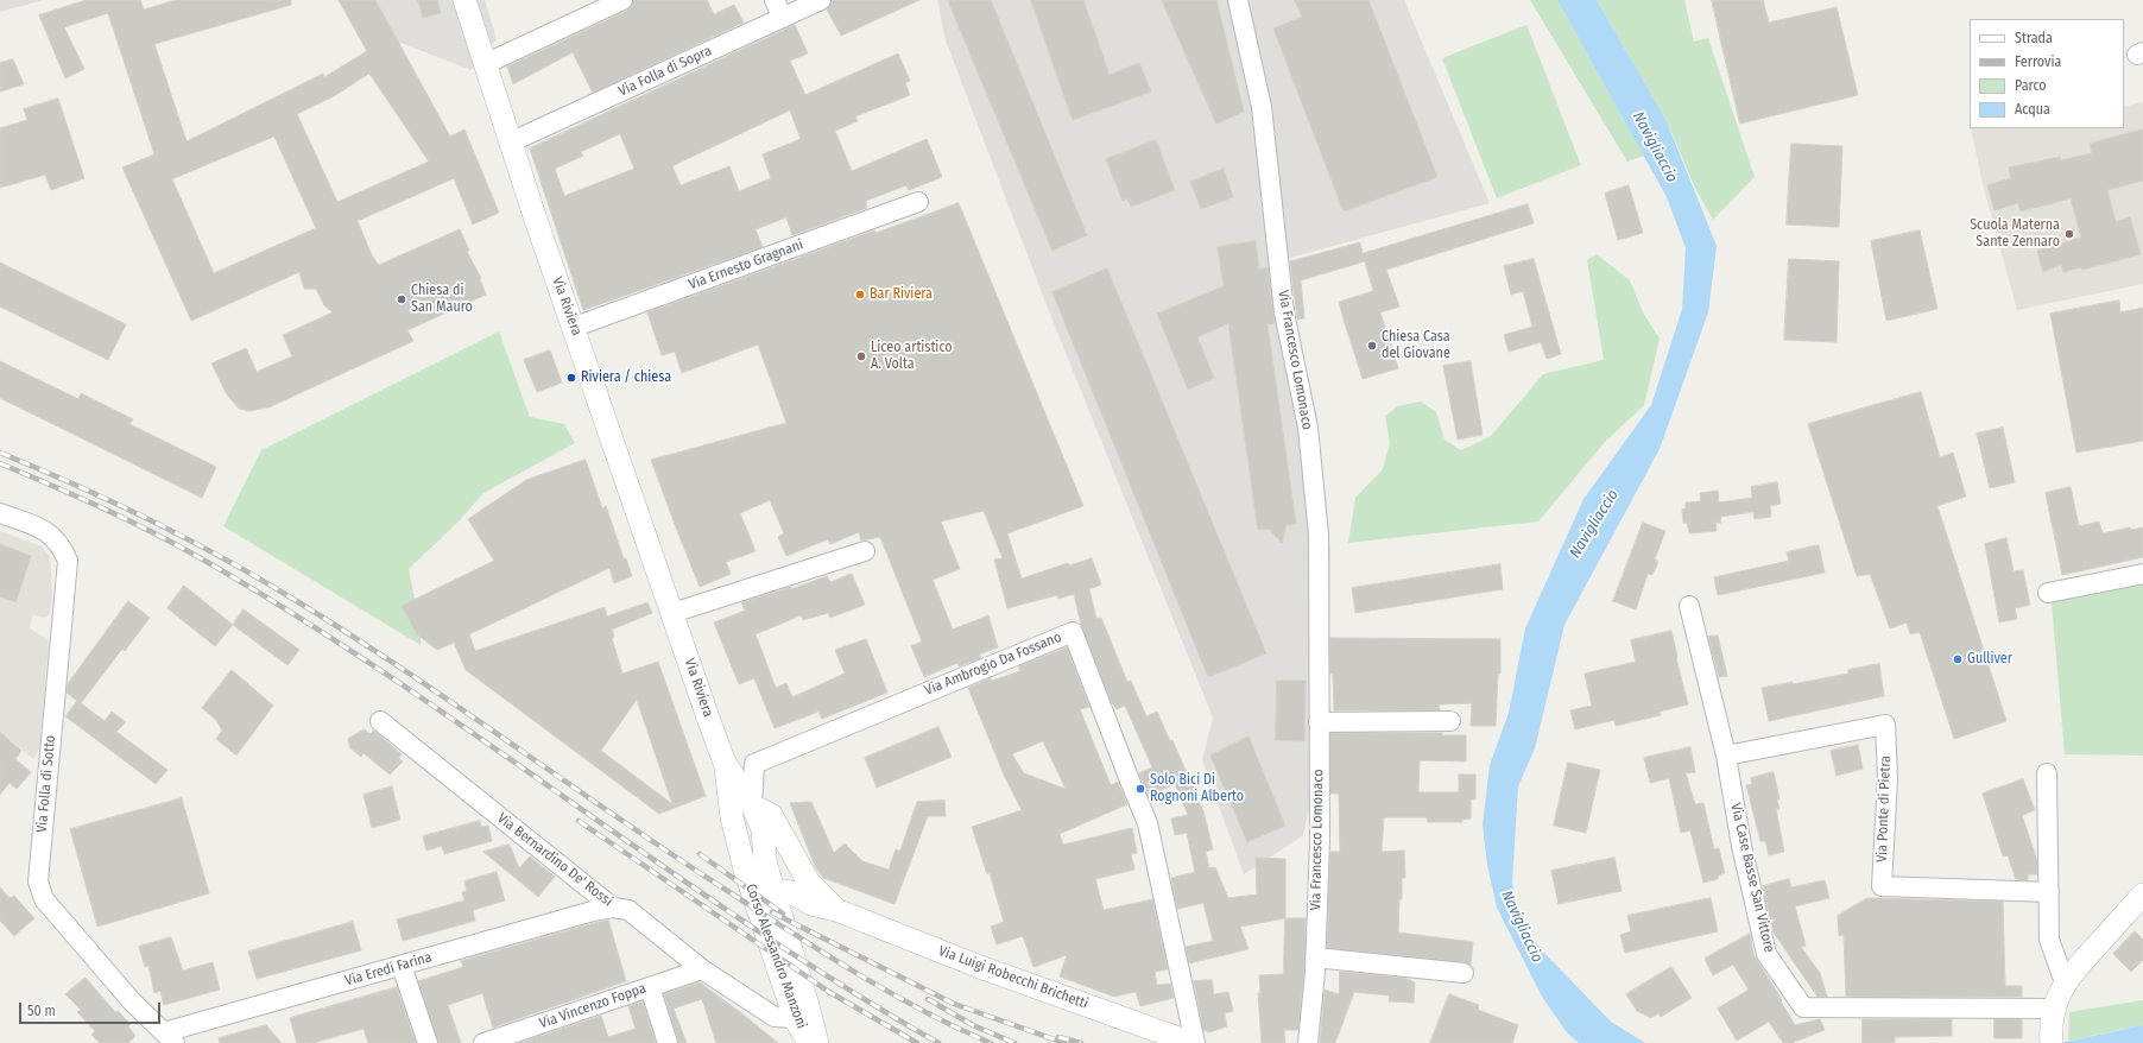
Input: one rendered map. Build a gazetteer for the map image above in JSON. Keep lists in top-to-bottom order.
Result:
{
  "streets": {
    "street": [
      "Via Folla di Sopra",
      "Via Ernesto Gragnani",
      "Via Riviera",
      "Via Francesco Lomonaco",
      "Via Ambrogio Da Fossano",
      "Via Folla di Sotto",
      "Via Ponte di Pietra",
      "Via Bernardino De' Rossi",
      "Via Case Basse San Vittore",
      "Corso Alessandro Manzoni",
      "Via Eredi Farina",
      "Via Luigi Robecchi Brichetti",
      "Via Vincenzo Foppa"
    ]
  },
  "crossings": [
    ["Via Folla di Sopra", "Via Riviera"],
    ["Via Ernesto Gragnani", "Via Riviera"],
    ["Via Riviera", "Via Ambrogio Da Fossano"],
    ["Via Riviera", "Corso Alessandro Manzoni"],
    ["Via Riviera", "Via Luigi Robecchi Brichetti"],
    ["Via Ambrogio Da Fossano", "Via Luigi Robecchi Brichetti"],
    ["Via Folla di Sotto", "Via Eredi Farina"],
    ["Via Ponte di Pietra", "Via Case Basse San Vittore"],
    ["Via Bernardino De' Rossi", "Corso Alessandro Manzoni"],
    ["Via Bernardino De' Rossi", "Via Eredi Farina"],
    ["Via Bernardino De' Rossi", "Via Vincenzo Foppa"],
    ["Corso Alessandro Manzoni", "Via Luigi Robecchi Brichetti"]
  ],
  "water": ["Navigliaccio"],
  "places": [
    "Scuola Materna Sante Zennaro",
    "Bar Riviera",
    "Chiesa di San Mauro",
    "Chiesa Casa del Giovane",
    "Liceo artistico A. Volta",
    "Riviera / chiesa",
    "Gulliver",
    "Solo Bici Di Rognoni Alberto"
  ],
  "legend": [
    "Strada",
    "Ferrovia",
    "Parco",
    "Acqua"
  ],
  "scale_bar": "50 m"
}
